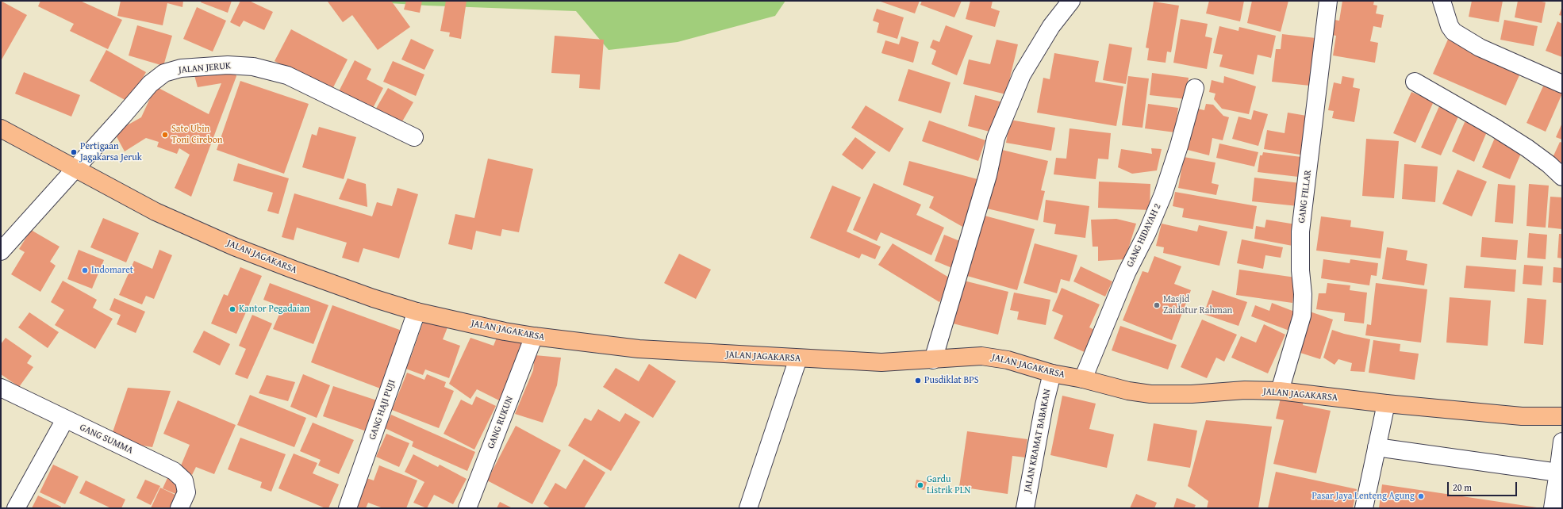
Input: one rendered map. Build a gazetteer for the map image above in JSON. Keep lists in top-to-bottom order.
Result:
{
  "streets": {
    "main road": ["JALAN JAGAKARSA"],
    "street": [
      "JALAN JERUK",
      "GANG FILLAR",
      "GANG HIDAYAH 2",
      "GANG HAJI PUJI",
      "GANG RUKUN",
      "GANG SUMMA",
      "JALAN KRAMAT BABAKAN"
    ]
  },
  "crossings": [
    ["JALAN JERUK", "JALAN JAGAKARSA"],
    ["GANG FILLAR", "JALAN JAGAKARSA"],
    ["GANG HIDAYAH 2", "JALAN JAGAKARSA"],
    ["JALAN JAGAKARSA", "GANG HAJI PUJI"],
    ["JALAN JAGAKARSA", "GANG RUKUN"],
    ["JALAN JAGAKARSA", "JALAN KRAMAT BABAKAN"]
  ],
  "places": [
    "Sate Ubin Toni Cirebon",
    "Pertigaan Jagakarsa Jeruk",
    "Indomaret",
    "Masjid Zaidatur Rahman",
    "Kantor Pegadaian",
    "Pusdiklat BPS",
    "Gardu Listrik PLN",
    "Pasar Jaya Lenteng Agung"
  ],
  "scale_bar": "20 m"
}
